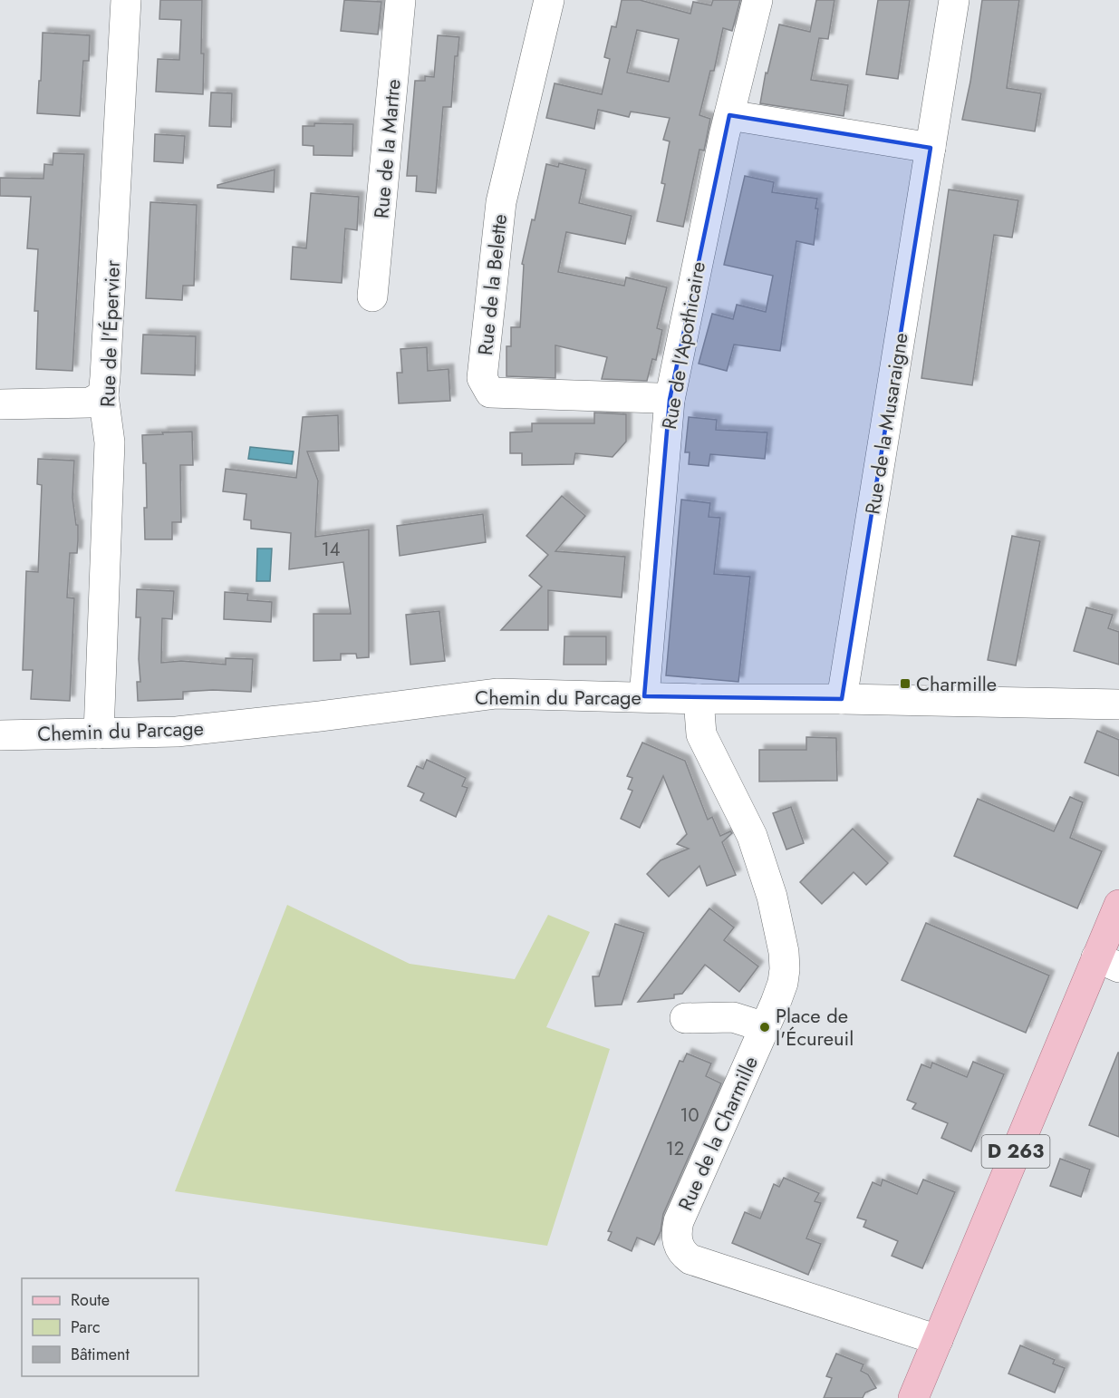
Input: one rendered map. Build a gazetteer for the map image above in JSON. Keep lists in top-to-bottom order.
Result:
{
  "streets": {
    "main road": ["D 263"],
    "street": [
      "Rue de la Martre",
      "Rue de la Belette",
      "Rue de l'Épervier",
      "Rue de l'Apothicaire",
      "Rue de la Musaraigne",
      "Chemin du Parcage",
      "Rue de la Charmille"
    ]
  },
  "crossings": [
    ["Rue de la Belette", "Rue de l'Apothicaire"],
    ["Rue de l'Épervier", "Chemin du Parcage"],
    ["Rue de l'Apothicaire", "Chemin du Parcage"],
    ["Rue de la Musaraigne", "Chemin du Parcage"],
    ["Chemin du Parcage", "Rue de la Charmille"],
    ["Rue de la Charmille", "D 263"]
  ],
  "places": {
    "transit": ["Charmille"],
    "other": ["Place de l'Écureuil"]
  },
  "house_numbers": ["14", "10", "12"],
  "legend": ["Route", "Parc", "Bâtiment"]
}
